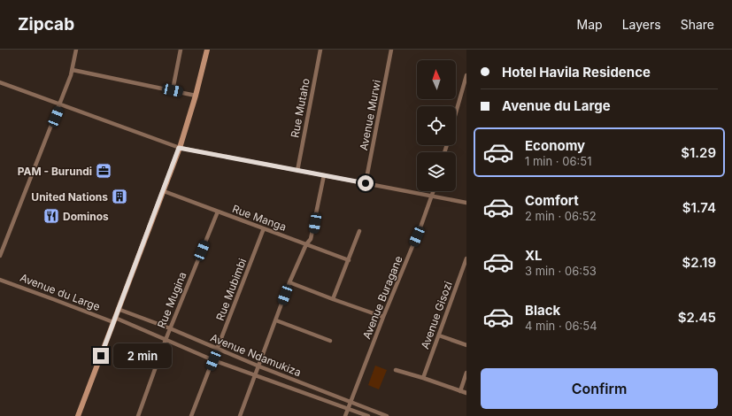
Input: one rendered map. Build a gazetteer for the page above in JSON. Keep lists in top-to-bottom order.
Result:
{
  "streets": {
    "street": [
      "Rue Mutaho",
      "Avenue Murwi",
      "Rue Manga",
      "Rue Mubimbi",
      "Avenue du Large",
      "Avenue Buragane",
      "Rue Mugina",
      "Avenue Gisozi",
      "Avenue Ndamukiza"
    ]
  },
  "crossings": [
    ["Rue Manga", "Rue Mubimbi"],
    ["Rue Manga", "Rue Mugina"],
    ["Rue Mubimbi", "Avenue Ndamukiza"],
    ["Avenue du Large", "Avenue Ndamukiza"],
    ["Avenue Buragane", "Avenue Ndamukiza"],
    ["Rue Mugina", "Avenue Ndamukiza"]
  ],
  "places": {
    "office": ["PAM - Burundi"],
    "building": ["United Nations"],
    "restaurant": ["Dominos"]
  },
  "north": "top",
  "page": {
    "header": "Zipcab",
    "nav": ["Map", "Layers", "Share"],
    "banner": ["Hotel Havila Residence", "Avenue du Large"],
    "list": [
      {
        "name": "Economy",
        "note": "1 min · 06:51",
        "value": "$1.29"
      },
      {
        "name": "Comfort",
        "note": "2 min · 06:52",
        "value": "$1.74"
      },
      {
        "name": "XL",
        "note": "3 min · 06:53",
        "value": "$2.19"
      },
      {
        "name": "Black",
        "note": "4 min · 06:54",
        "value": "$2.45"
      }
    ],
    "bubble": "2 min",
    "buttons": "Confirm"
  }
}
